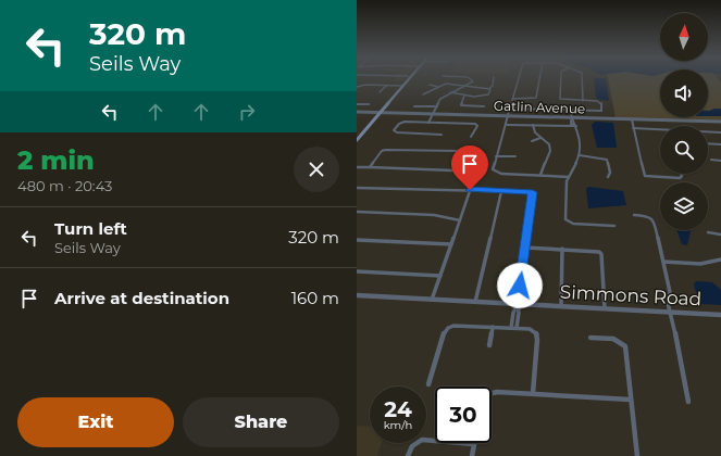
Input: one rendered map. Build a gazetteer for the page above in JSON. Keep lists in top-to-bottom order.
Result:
{
  "streets": {
    "street": ["Gatlin Avenue", "Simmons Road"]
  },
  "north": "top",
  "page": {
    "turn": ["320 m", "Seils Way"],
    "heading": ["2 min", "480 m · 20:43"],
    "list": [
      {
        "name": "Turn left",
        "note": "Seils Way",
        "value": "320 m"
      },
      {
        "name": "Arrive at destination",
        "value": "160 m"
      }
    ],
    "speed": "24 km/h",
    "limit": "30",
    "buttons": ["Exit", "Share"]
  }
}
